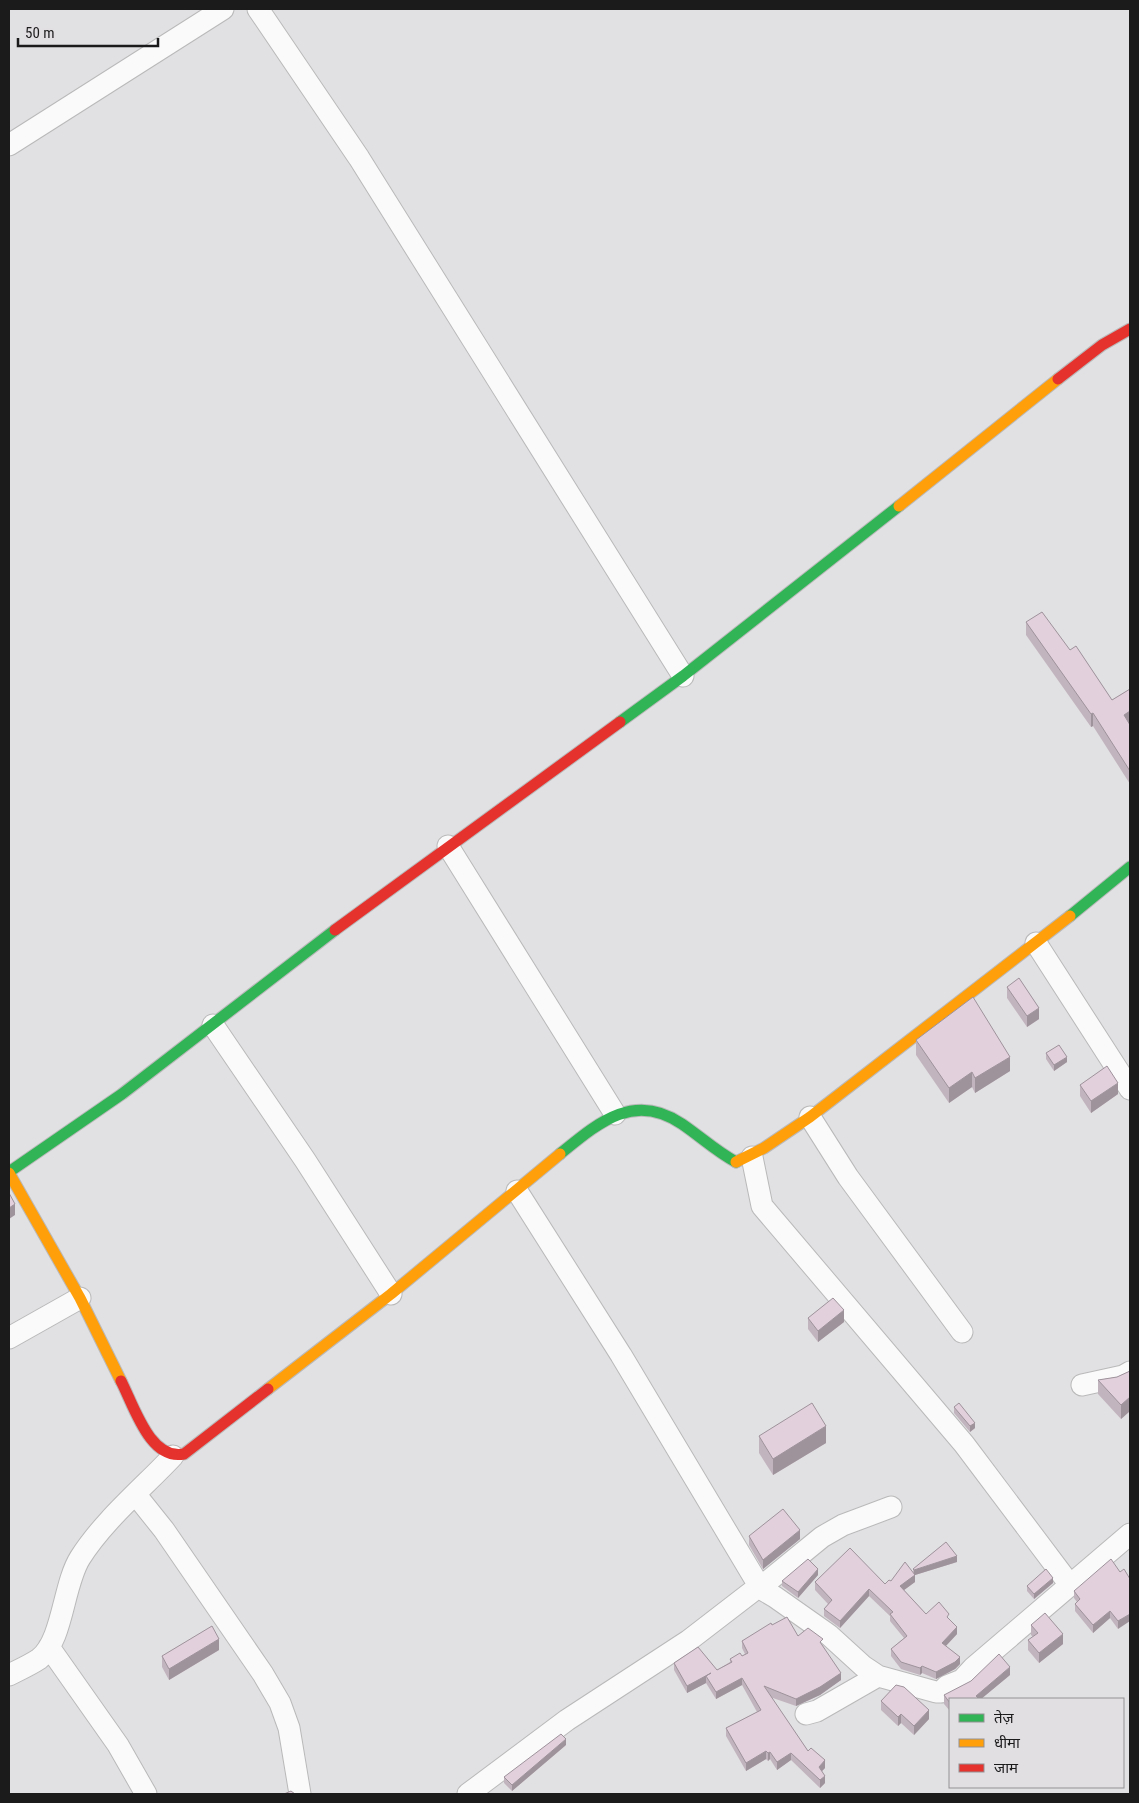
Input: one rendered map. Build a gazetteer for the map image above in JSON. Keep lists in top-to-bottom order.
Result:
{
  "legend": ["तेज़", "धीमा", "जाम"],
  "scale_bar": "50 m"
}
